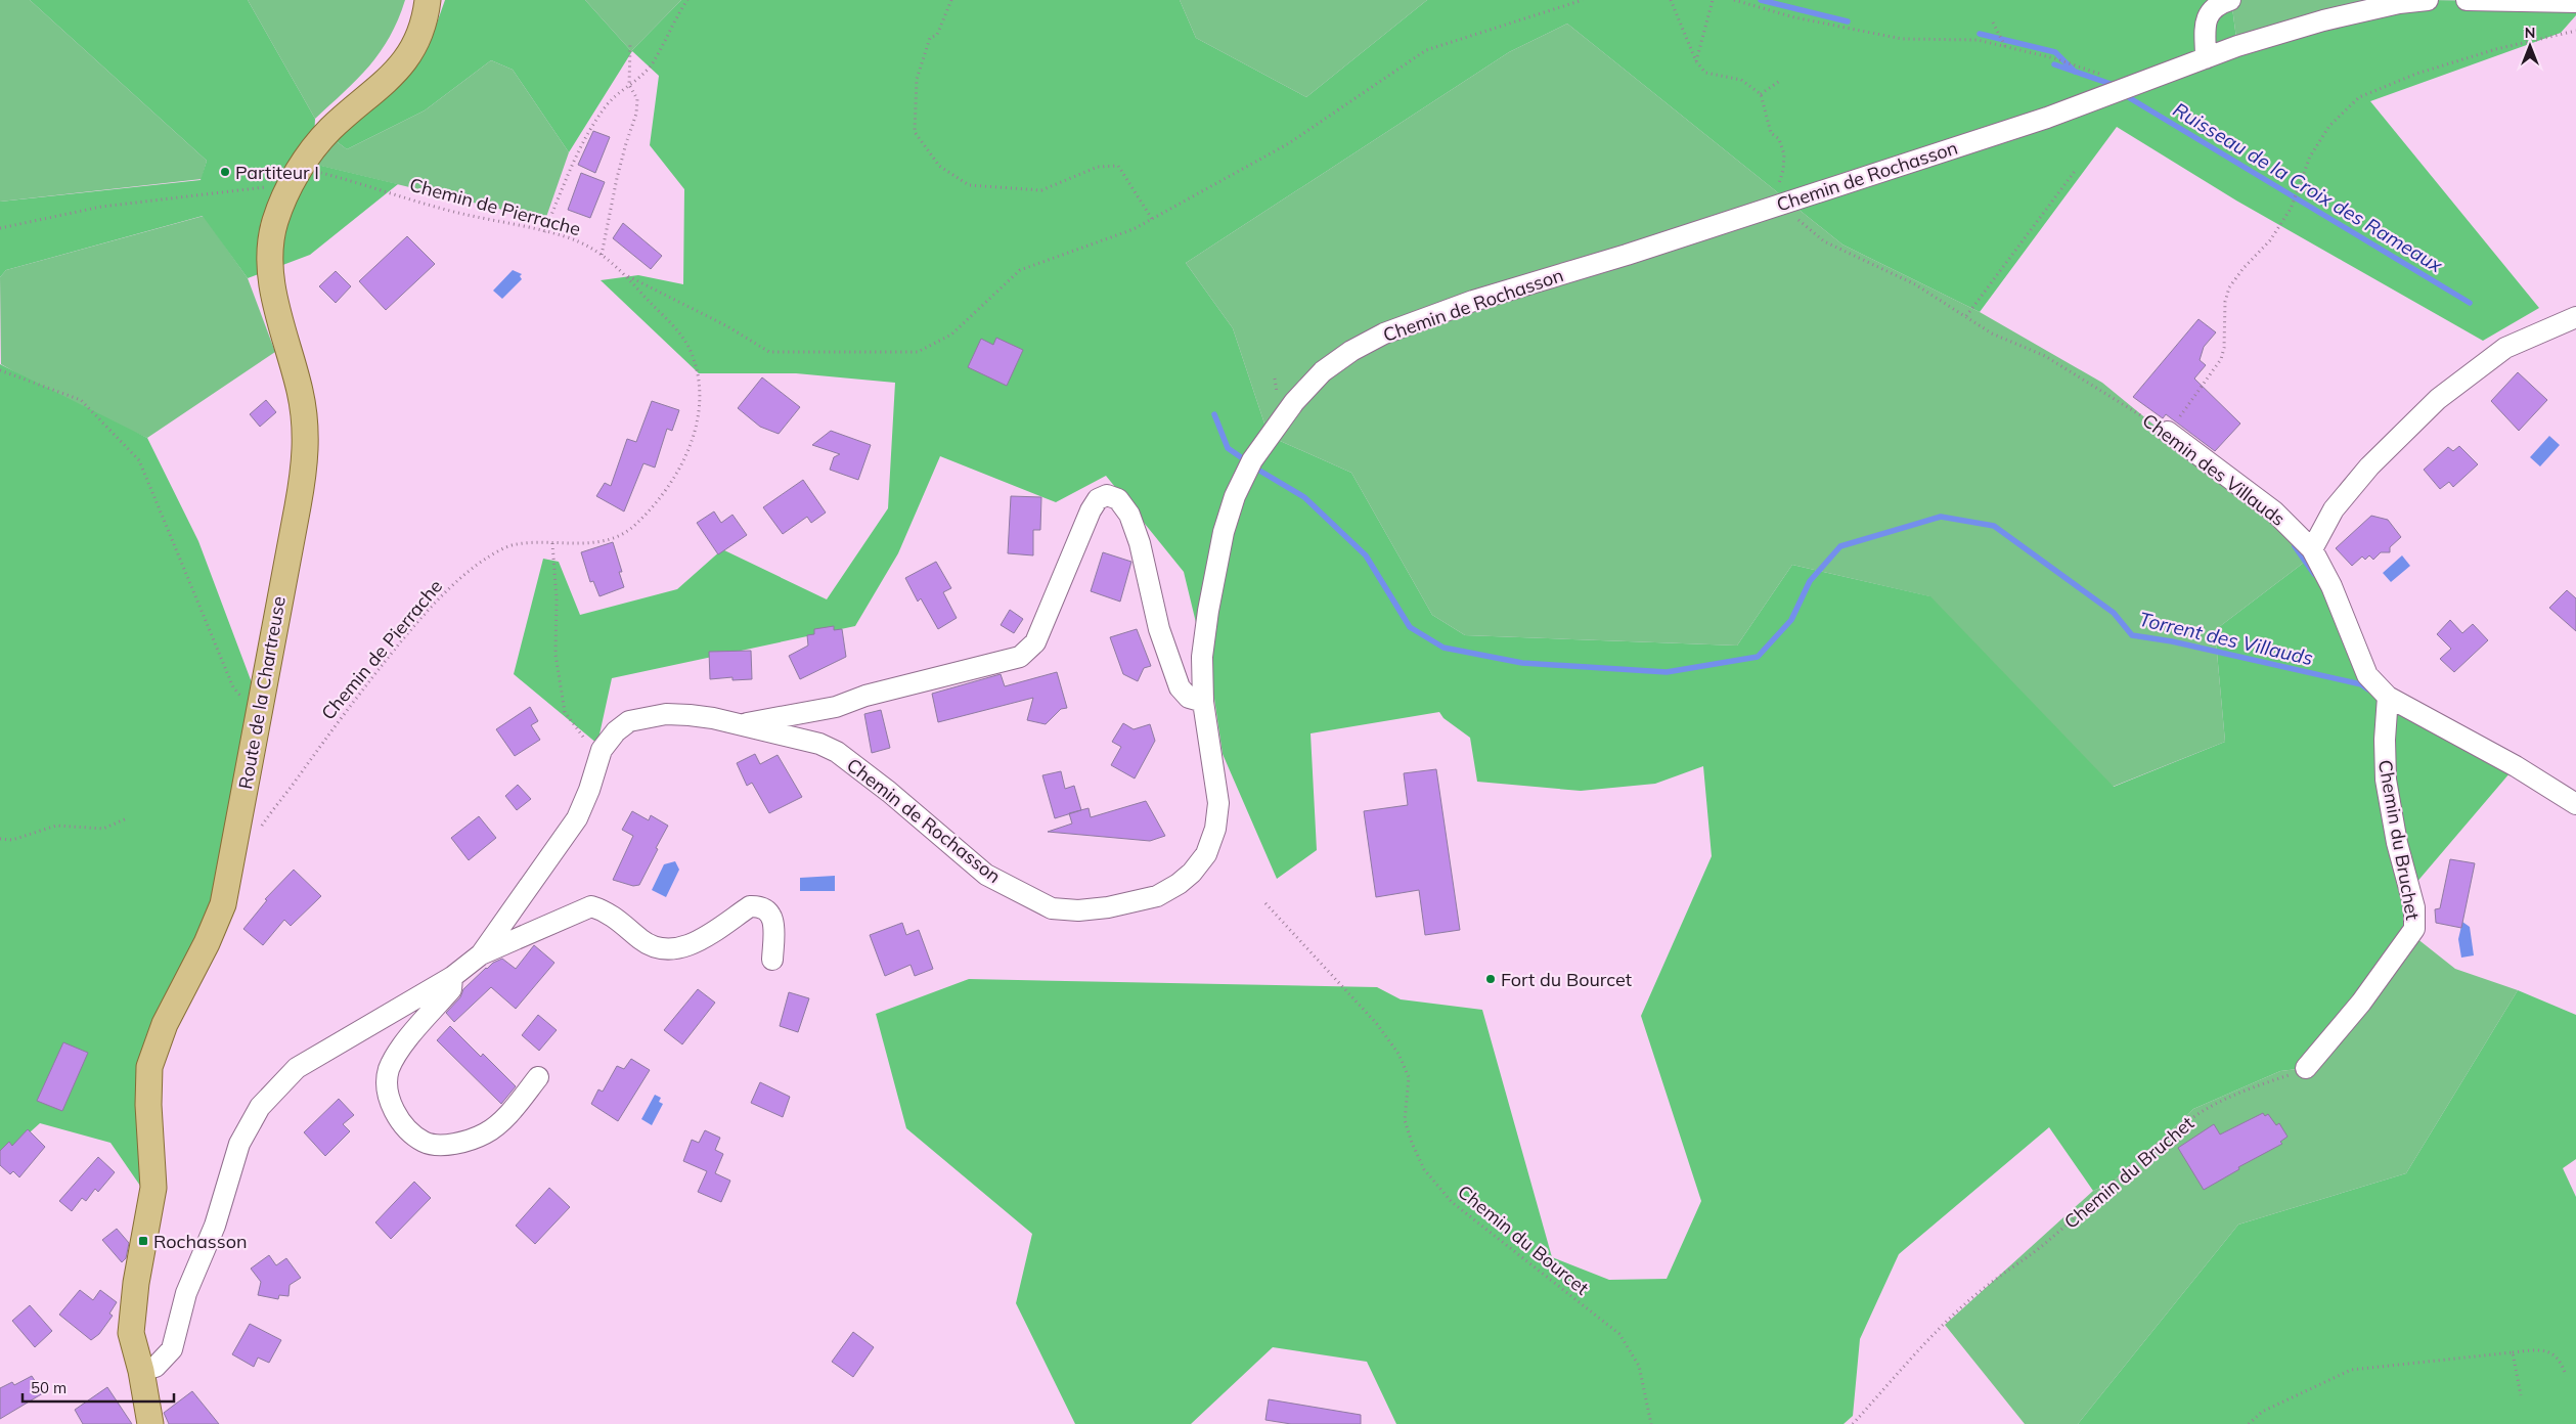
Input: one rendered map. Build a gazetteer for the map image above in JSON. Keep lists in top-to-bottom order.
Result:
{
  "streets": {
    "main road": ["Route de la Chartreuse"],
    "street": ["Chemin de Rochasson", "Chemin des Villauds", "Chemin du Bruchet"],
    "path": ["Chemin de Pierrache", "Chemin du Bourcet"]
  },
  "crossings": [
    ["Chemin de Rochasson", "Chemin des Villauds"],
    ["Chemin de Rochasson", "Route de la Chartreuse"],
    ["Chemin de Pierrache", "Route de la Chartreuse"],
    ["Chemin des Villauds", "Chemin du Bruchet"]
  ],
  "water": ["Ruisseau de la Croix des Rameaux", "Torrent des Villauds"],
  "places": {
    "other": ["Partiteur I", "Fort du Bourcet"],
    "transit": ["Rochasson"]
  },
  "scale_bar": "50 m",
  "north": "top"
}
